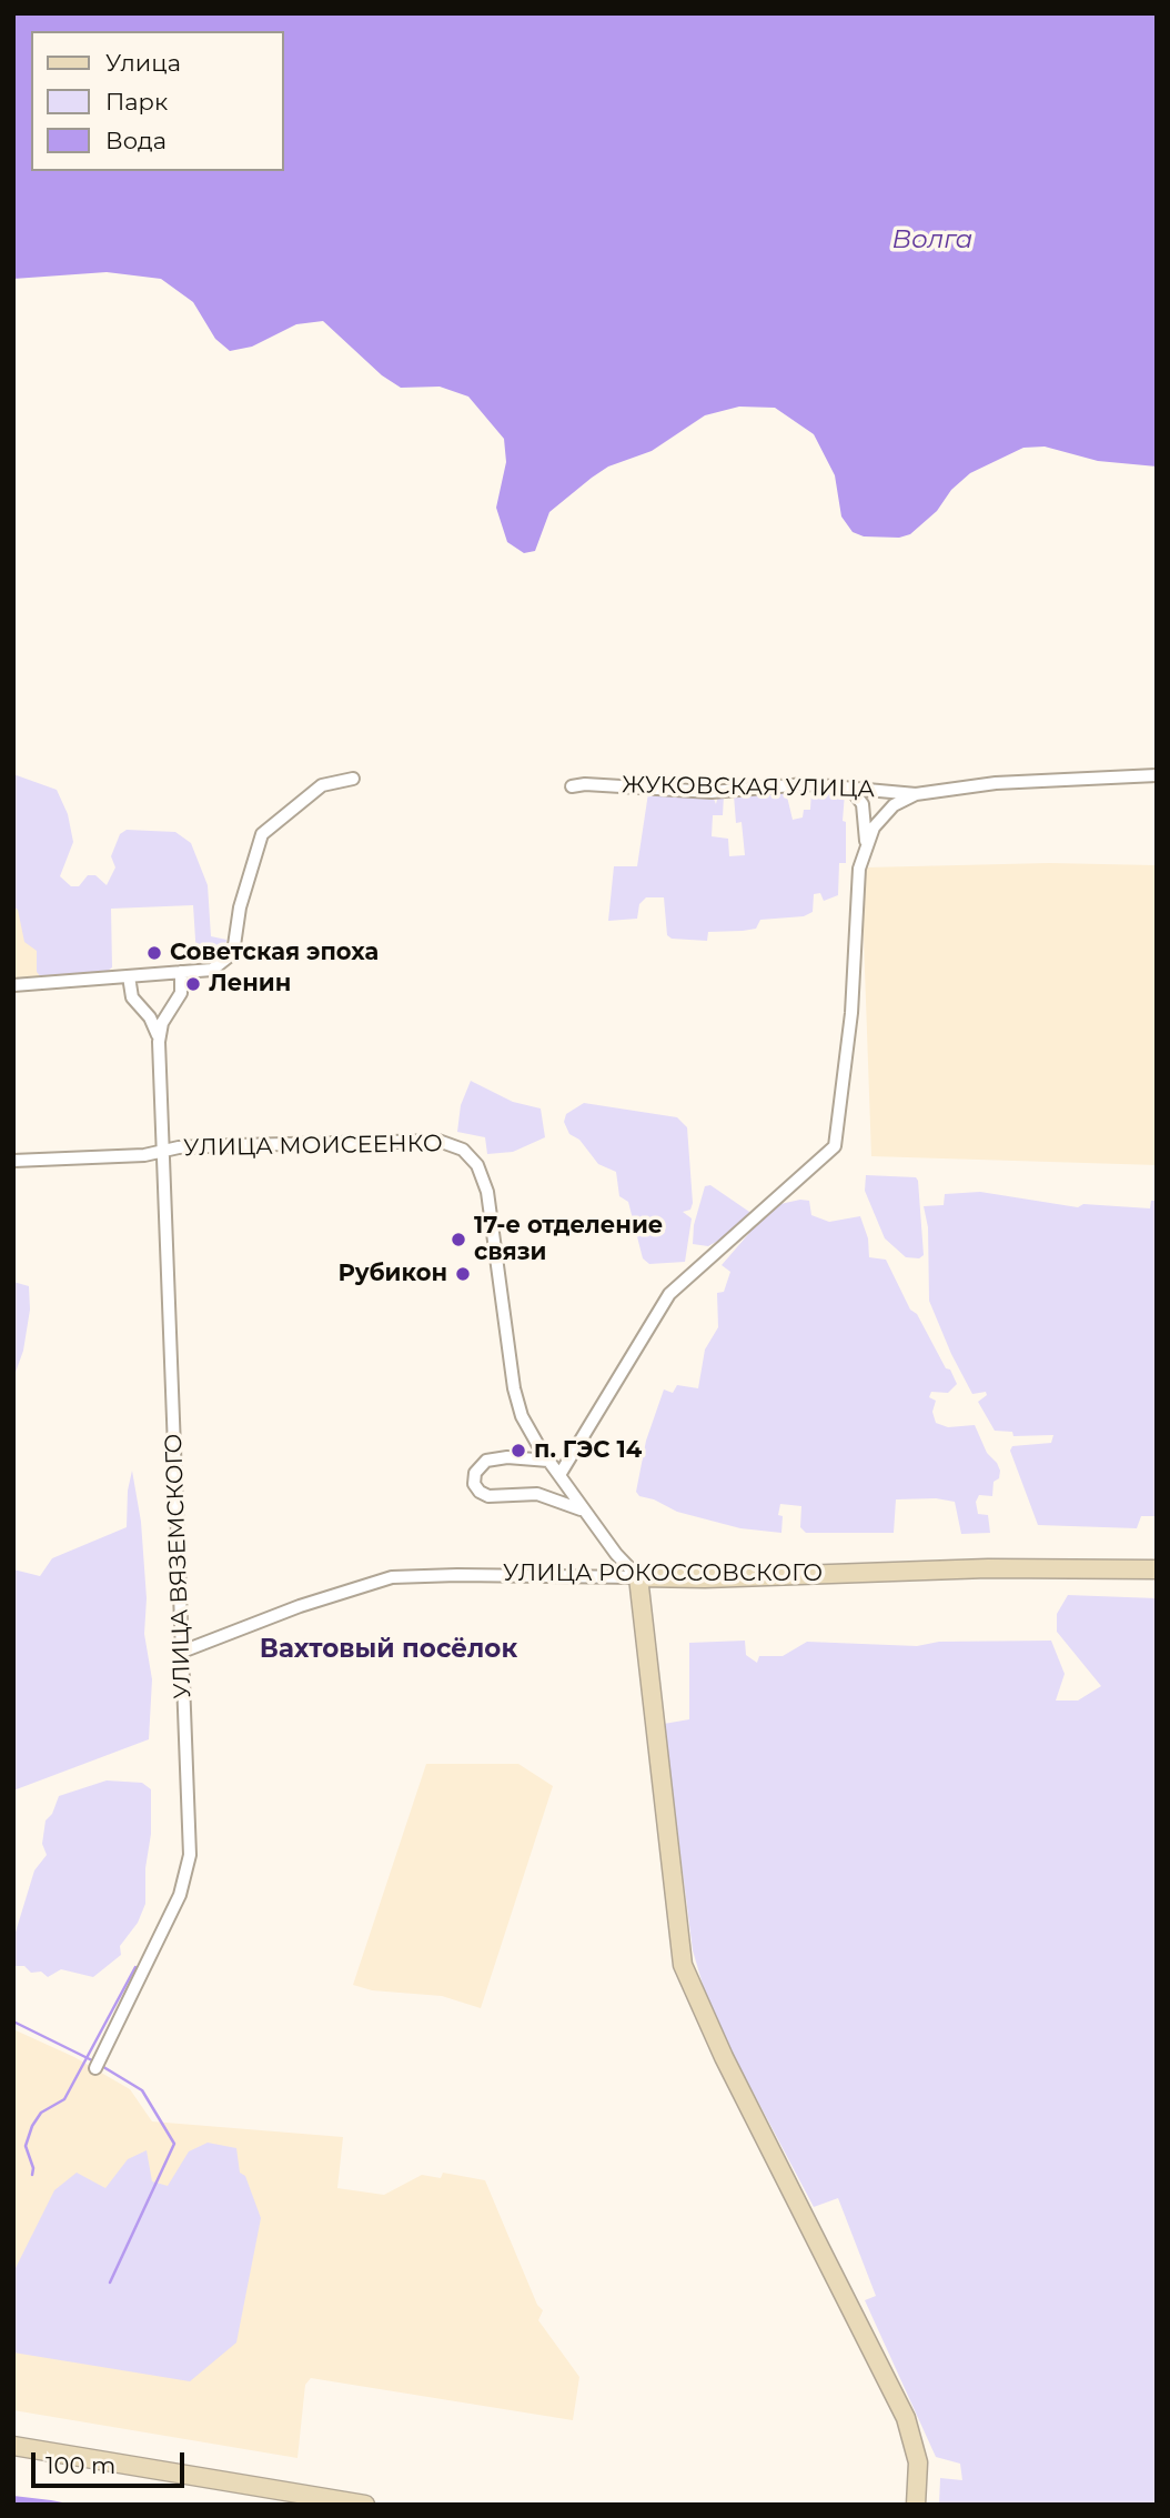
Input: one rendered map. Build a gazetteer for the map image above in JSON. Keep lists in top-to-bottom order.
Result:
{
  "streets": {
    "street": [
      "ЖУКОВСКАЯ УЛИЦА",
      "УЛИЦА МОИСЕЕНКО",
      "УЛИЦА ВЯЗЕМСКОГО",
      "УЛИЦА РОКОССОВСКОГО"
    ]
  },
  "crossings": [
    ["УЛИЦА МОИСЕЕНКО", "УЛИЦА ВЯЗЕМСКОГО"],
    ["УЛИЦА МОИСЕЕНКО", "УЛИЦА РОКОССОВСКОГО"],
    ["УЛИЦА ВЯЗЕМСКОГО", "УЛИЦА РОКОССОВСКОГО"]
  ],
  "districts": ["Вахтовый посёлок"],
  "water": ["Волга"],
  "places": [
    "Советская эпоха",
    "Ленин",
    "17-е отделение связи",
    "Рубикон",
    "п. ГЭС 14"
  ],
  "legend": ["Улица", "Парк", "Вода"],
  "scale_bar": "100 m"
}
